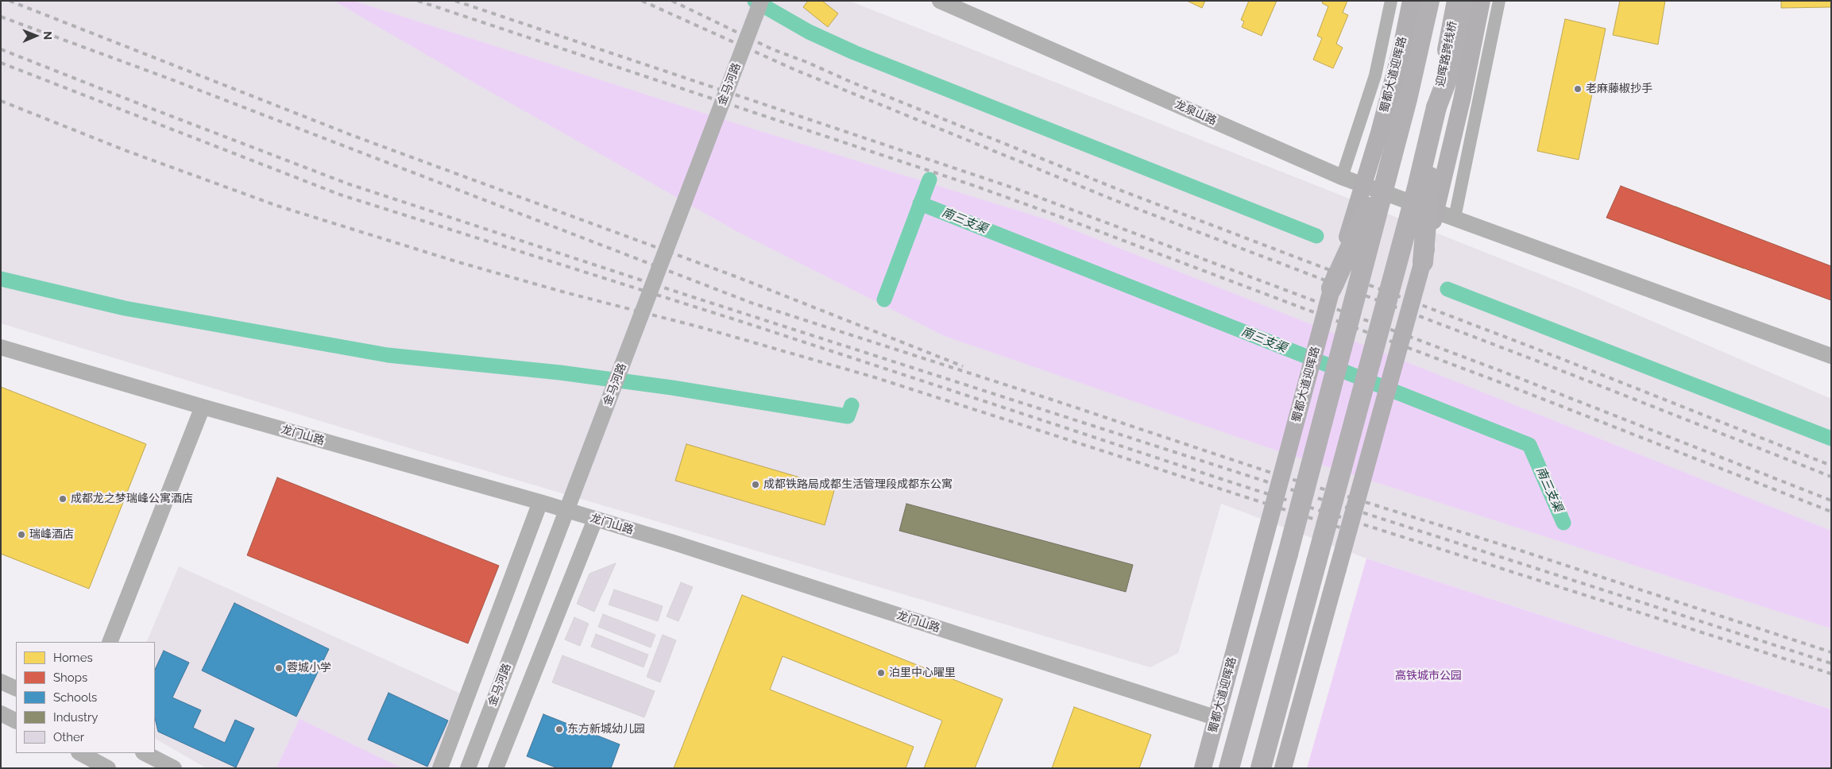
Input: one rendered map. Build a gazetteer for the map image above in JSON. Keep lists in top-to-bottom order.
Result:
{
  "streets": {
    "highway": ["迎晖路跨线桥", "蜀都大道迎晖路"],
    "street": ["金马河路", "龙泉山路", "龙门山路"]
  },
  "crossings": [
    ["蜀都大道迎晖路", "龙门山路"]
  ],
  "water": ["南三支渠"],
  "parks": ["高铁城市公园"],
  "places": [
    "老麻藤椒抄手",
    "成都铁路局成都生活管理段成都东公寓",
    "成都龙之梦瑞峰公寓酒店",
    "瑞峰酒店",
    "蓉城小学",
    "泊里中心曜里",
    "东方新城幼儿园"
  ],
  "legend": [
    "Homes",
    "Shops",
    "Schools",
    "Industry",
    "Other"
  ],
  "north": "right"
}
